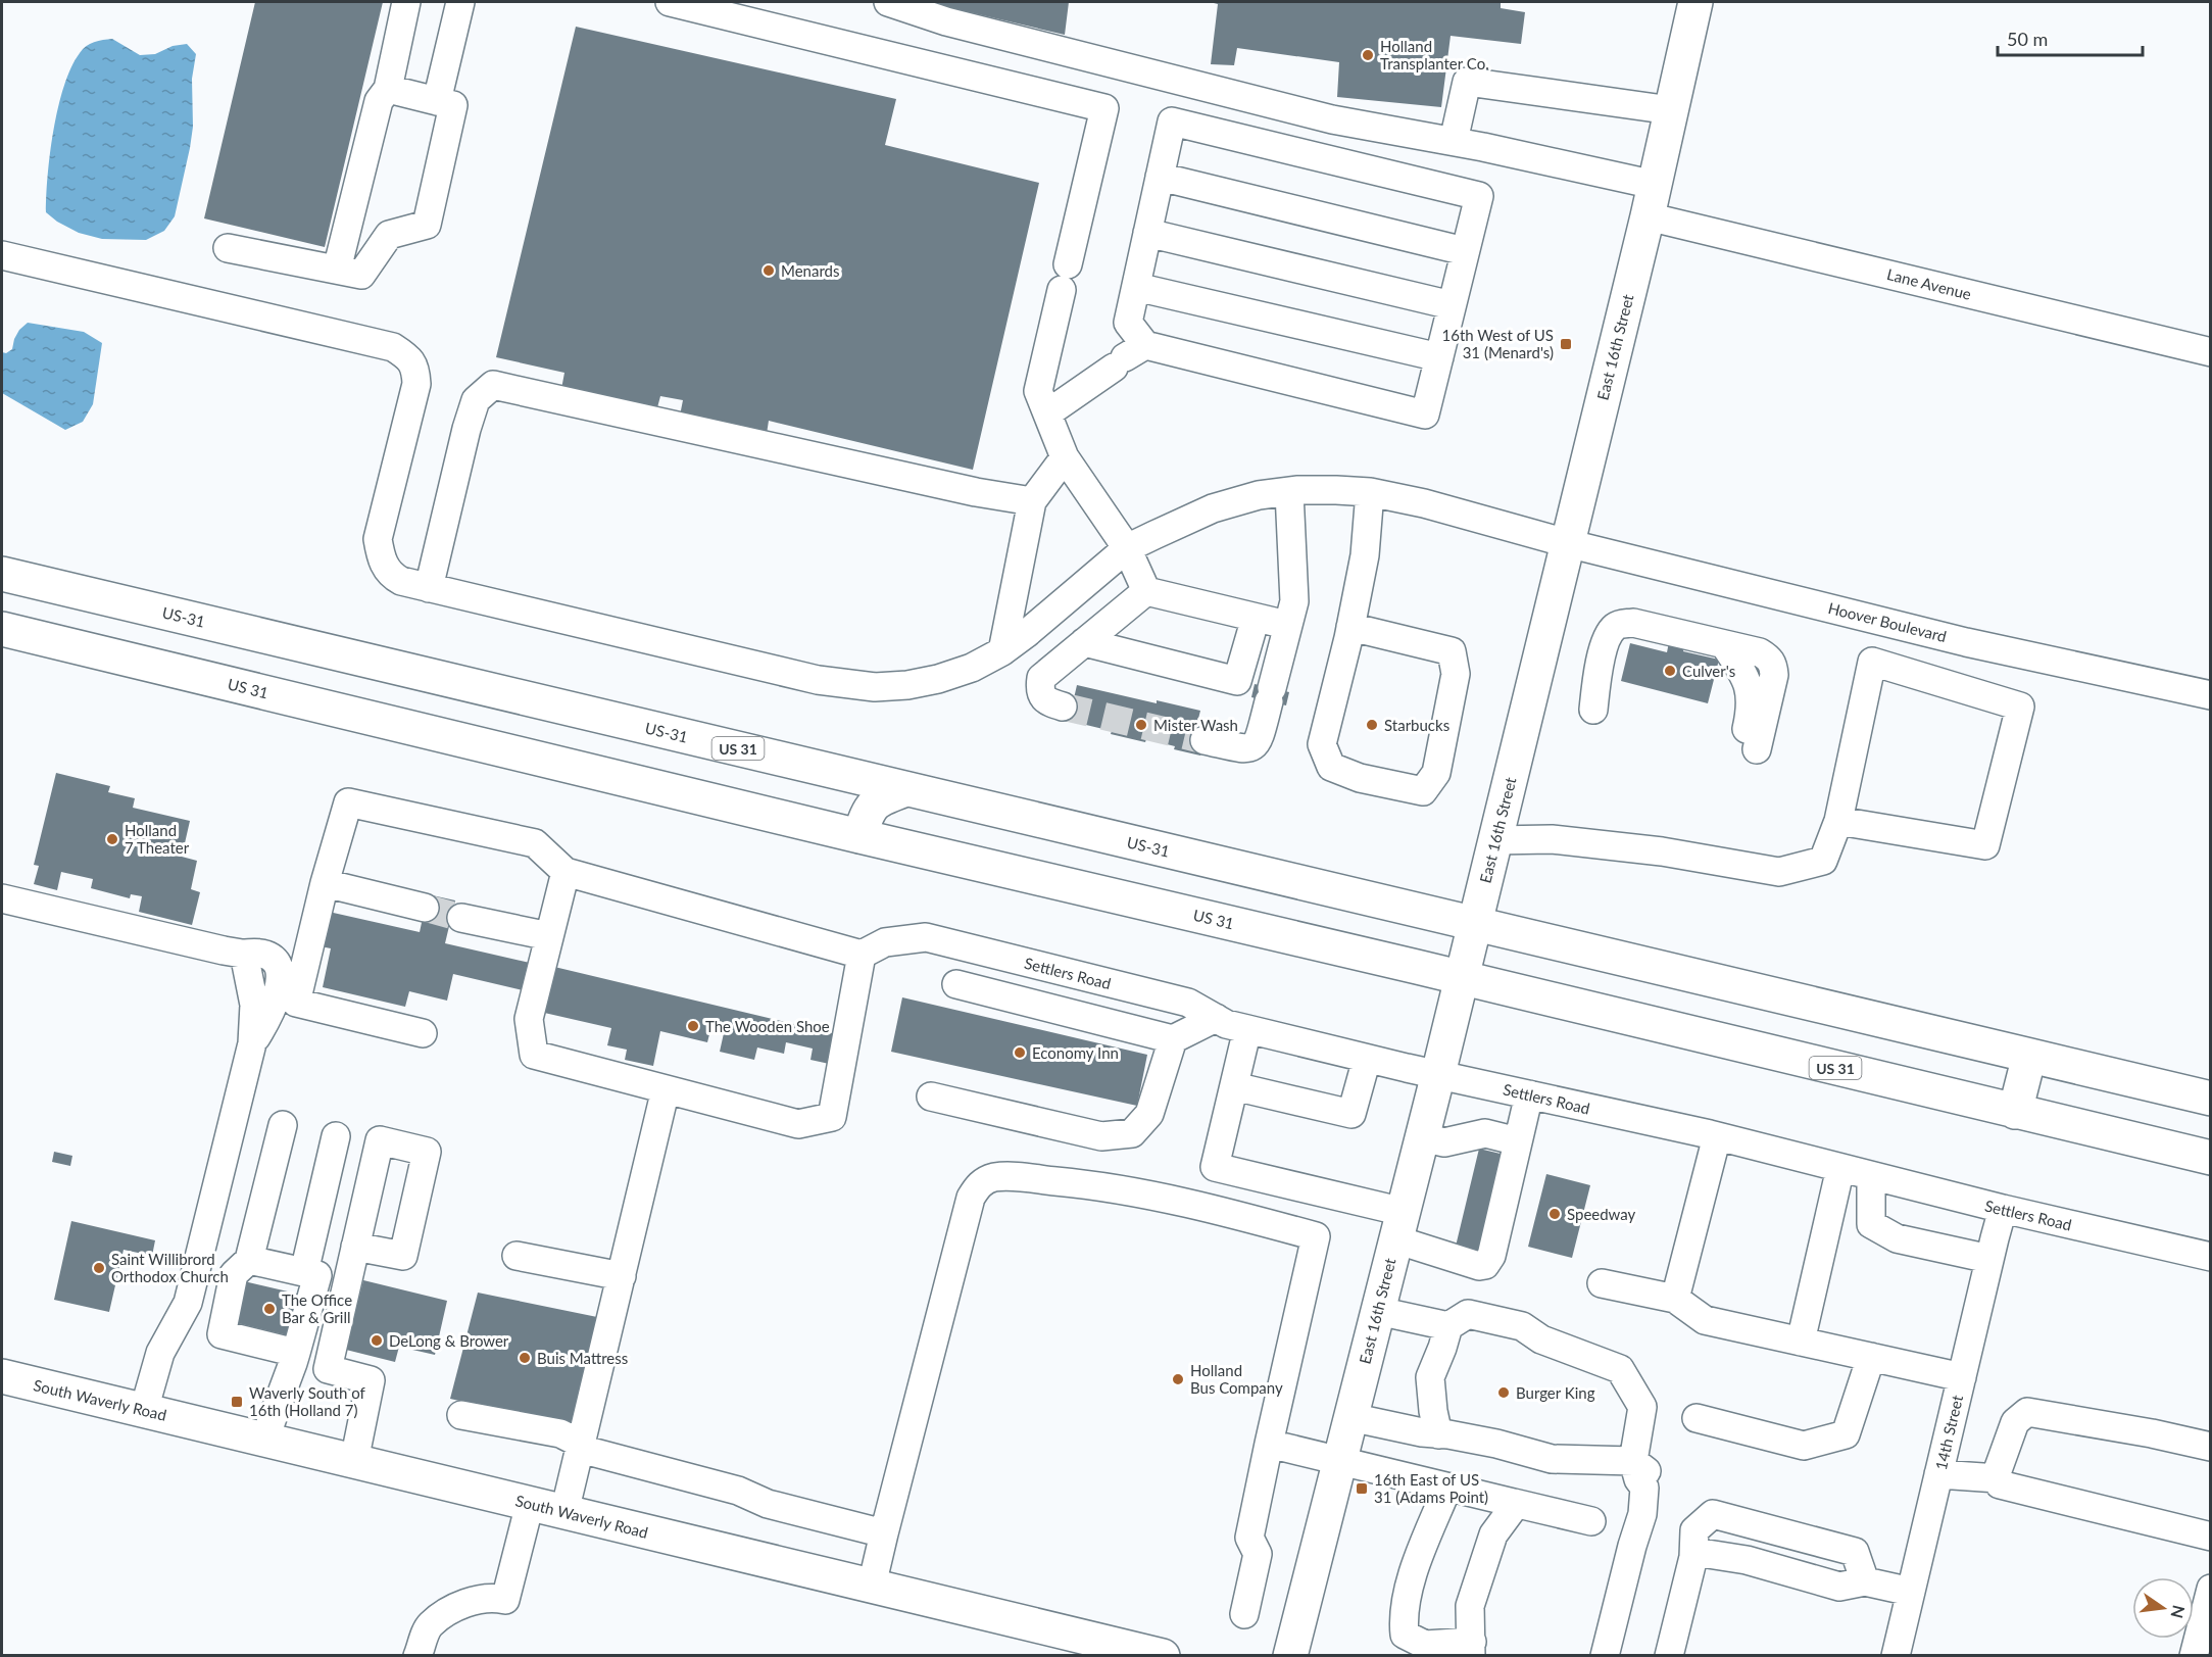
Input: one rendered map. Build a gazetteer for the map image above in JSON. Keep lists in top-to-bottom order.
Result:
{
  "streets": {
    "main road": [
      "East 16th Street",
      "US-31",
      "US 31",
      "South Waverly Road"
    ],
    "street": [
      "Lane Avenue",
      "Hoover Boulevard",
      "Settlers Road",
      "14th Street"
    ]
  },
  "crossings": [
    ["Lane Avenue", "East 16th Street"],
    ["East 16th Street", "US-31"],
    ["East 16th Street", "Hoover Boulevard"],
    ["East 16th Street", "US 31"],
    ["East 16th Street", "Settlers Road"],
    ["US-31", "US 31"],
    ["Settlers Road", "14th Street"]
  ],
  "places": {
    "other": [
      "Holland Transplanter Co.",
      "Menards",
      "Culver's",
      "Mister Wash",
      "Starbucks",
      "Holland 7 Theater",
      "The Wooden Shoe",
      "Economy Inn",
      "Speedway",
      "Saint Willibrord Orthodox Church",
      "The Office Bar & Grill",
      "DeLong & Brower",
      "Buis Mattress",
      "Holland Bus Company",
      "Burger King"
    ],
    "transit": ["16th West of US 31 (Menard's)", "Waverly South of 16th (Holland 7)", "16th East of US 31 (Adams Point)"]
  },
  "scale_bar": "50 m",
  "north": "right"
}
